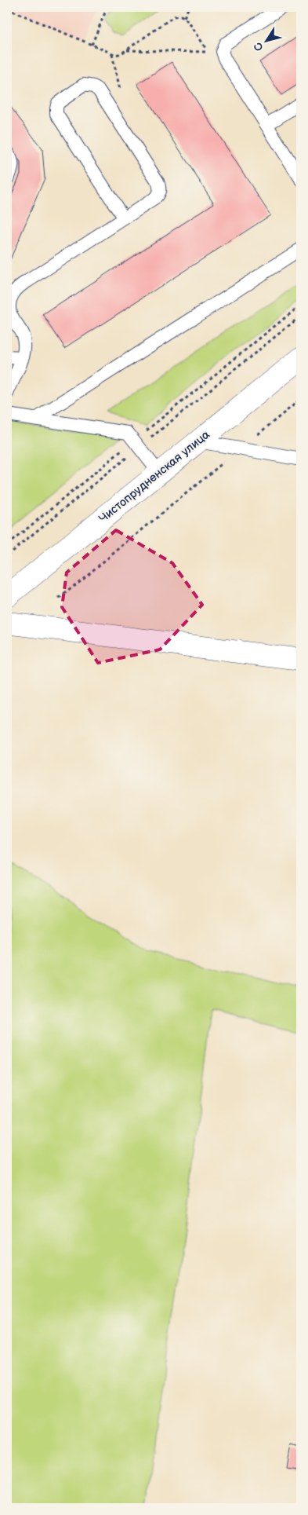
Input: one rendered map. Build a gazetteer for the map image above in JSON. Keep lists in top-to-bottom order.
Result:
{
  "streets": {
    "street": ["Чистопрудненская улица"]
  },
  "north": "bottom left"
}
